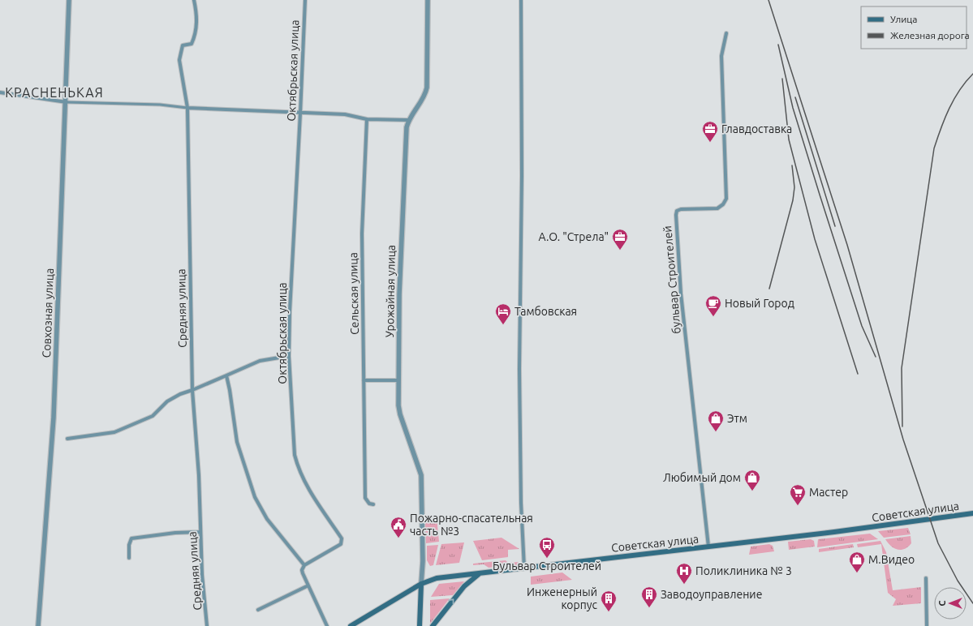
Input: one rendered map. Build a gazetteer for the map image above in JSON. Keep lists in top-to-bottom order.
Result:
{
  "streets": {
    "main road": ["Советская улица"],
    "street": [
      "Октябрьская улица",
      "бульвар Строителей",
      "Урожайная улица",
      "Сельская улица",
      "Средняя улица",
      "Совхозная улица"
    ]
  },
  "crossings": [
    ["бульвар Строителей", "Советская улица"],
    ["Урожайная улица", "Советская улица"]
  ],
  "districts": ["КРАСНЕНЬКАЯ"],
  "places": {
    "office": ["Главдоставка", "А.О. \"Стрела\""],
    "cafe": ["Новый Город"],
    "hotel": ["Тамбовская"],
    "shop": ["Этм", "Любимый дом", "М.Видео"],
    "supermarket": ["Мастер"],
    "public building": ["Пожарно-спасательная часть №3"],
    "bus stop": ["Бульвар Строителей"],
    "hospital": ["Поликлиника № 3"],
    "building": ["Заводоуправление", "Инженерный корпус"]
  },
  "legend": ["Улица", "Железная дорога"],
  "north": "left"
}
